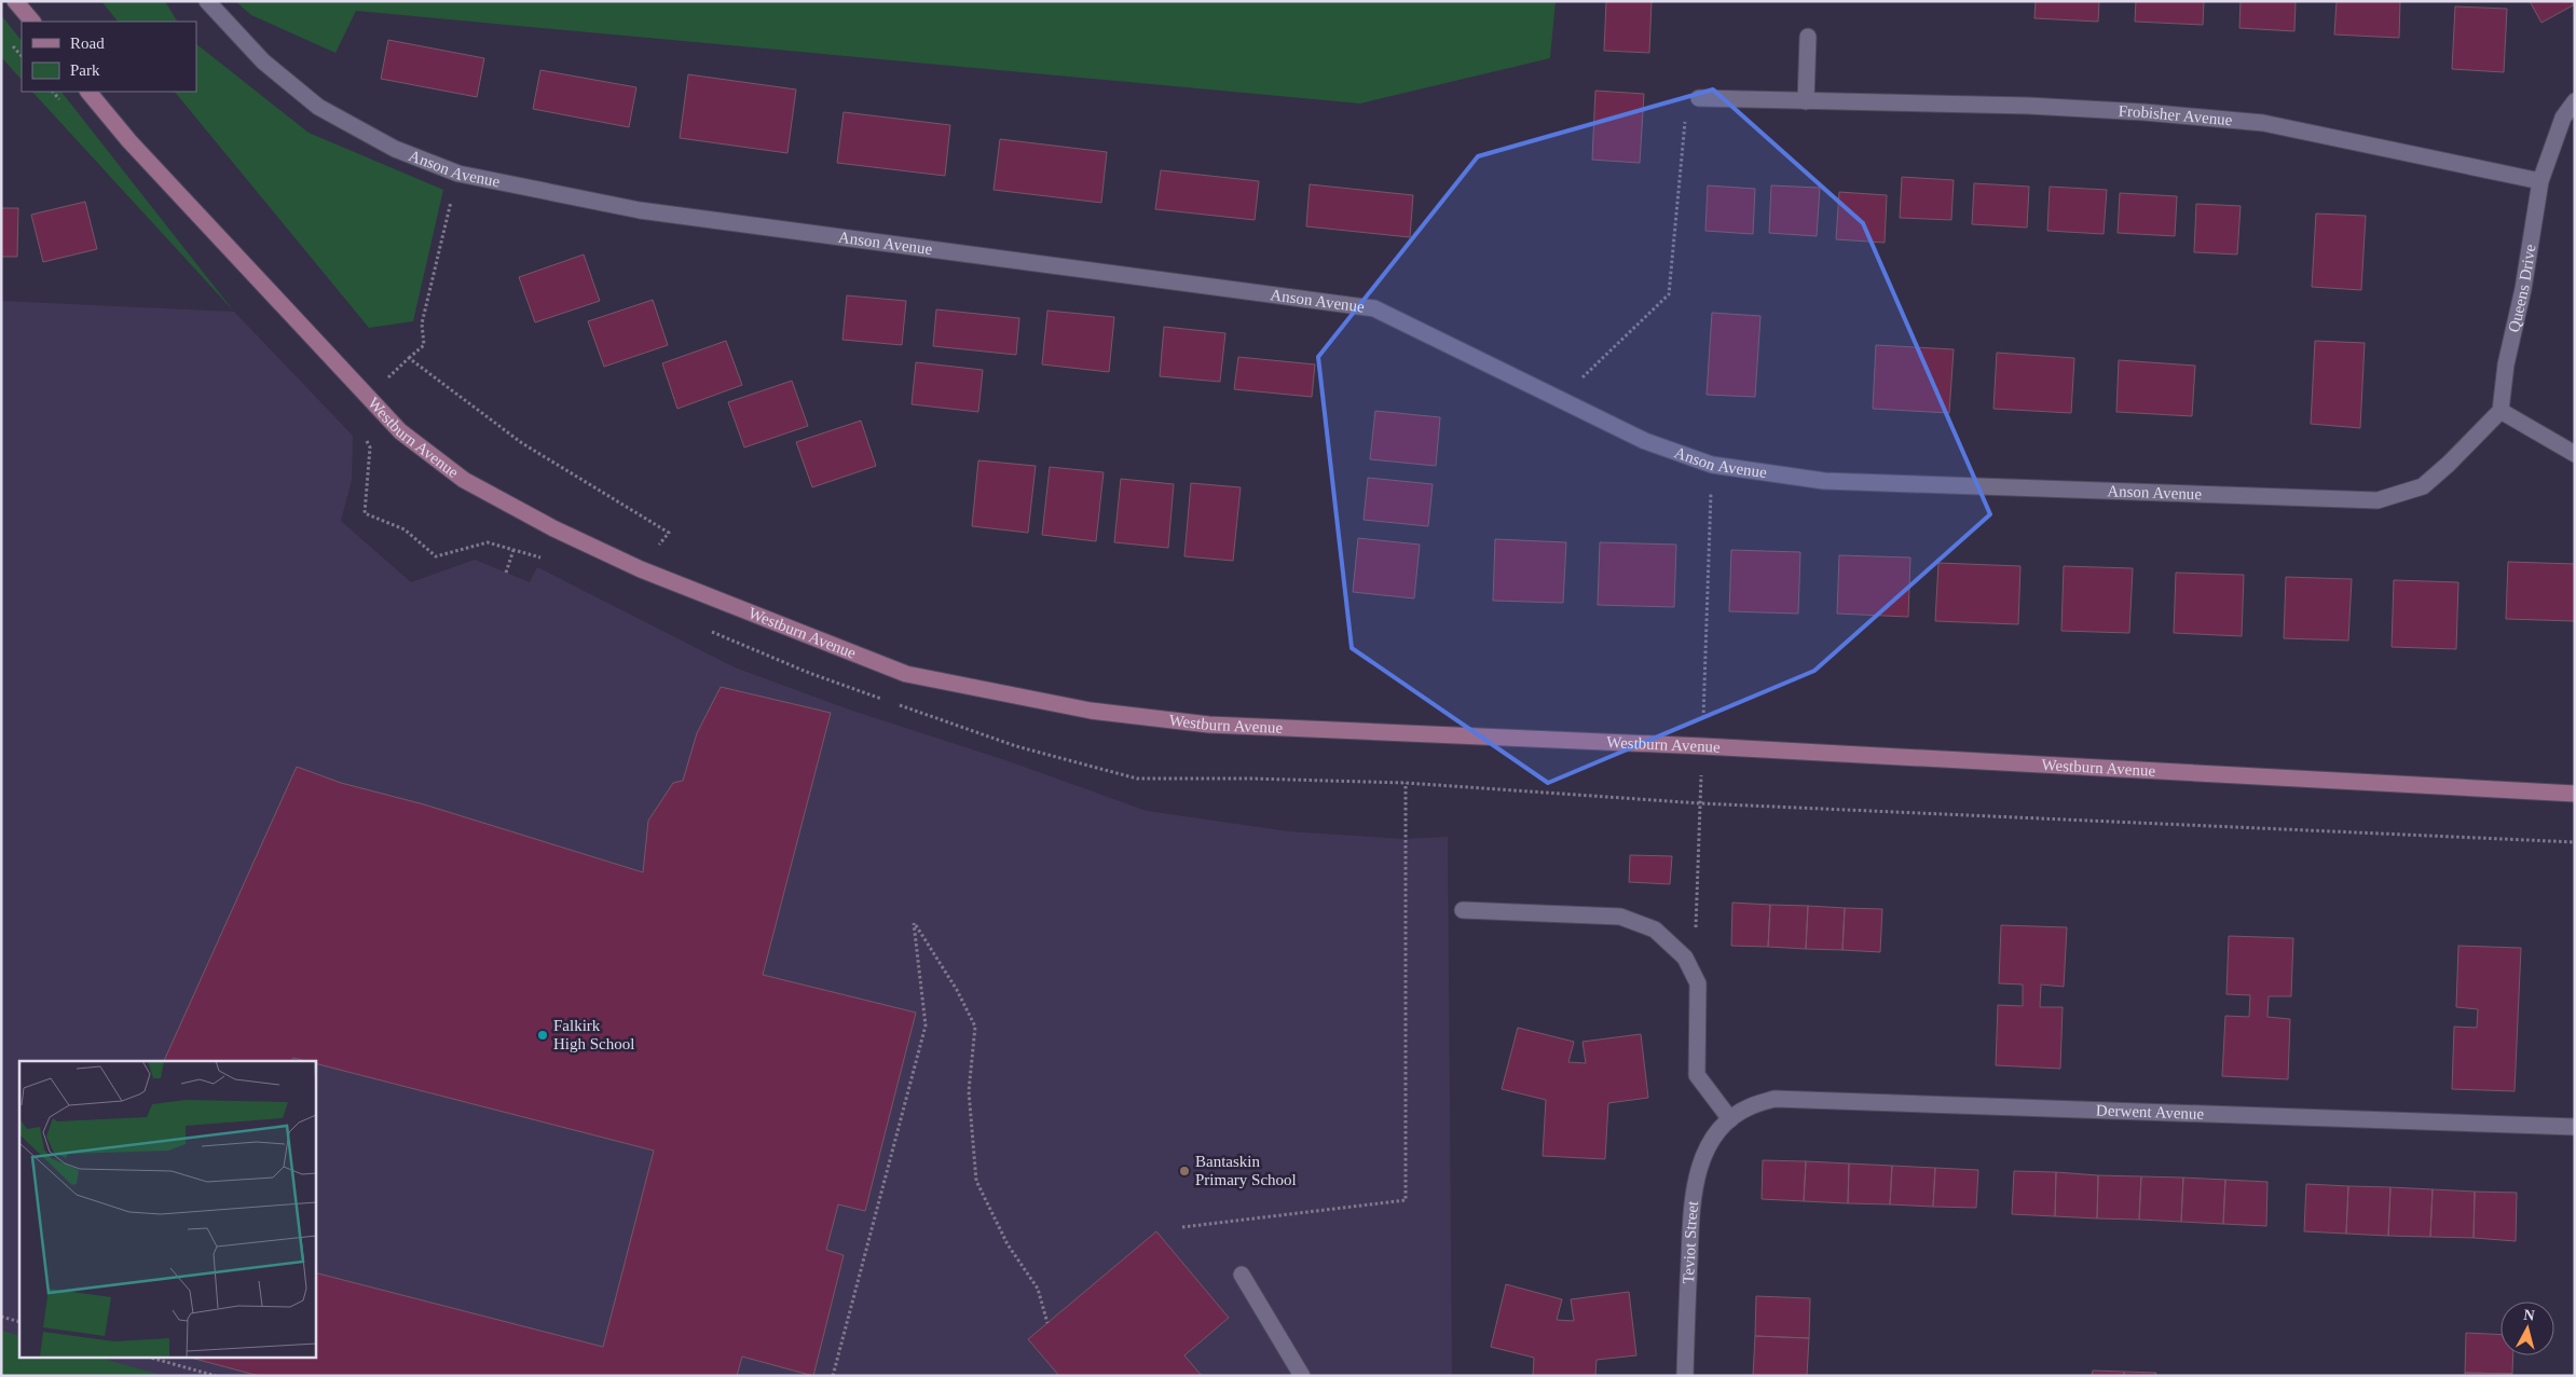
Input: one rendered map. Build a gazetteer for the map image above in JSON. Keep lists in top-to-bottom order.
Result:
{
  "streets": {
    "main road": ["Westburn Avenue"],
    "street": [
      "Frobisher Avenue",
      "Anson Avenue",
      "Queens Drive",
      "Derwent Avenue",
      "Teviot Street"
    ]
  },
  "crossings": [
    ["Frobisher Avenue", "Queens Drive"],
    ["Anson Avenue", "Queens Drive"],
    ["Derwent Avenue", "Teviot Street"]
  ],
  "places": ["Falkirk High School", "Bantaskin Primary School"],
  "legend": ["Road", "Park"],
  "north": "top"
}
